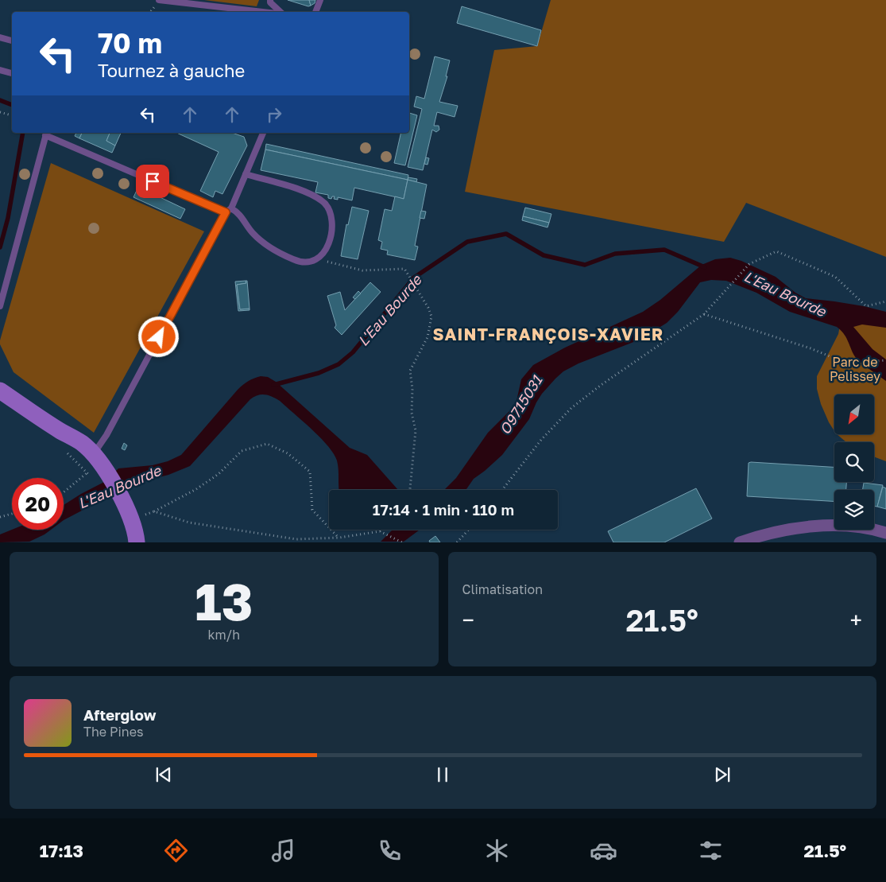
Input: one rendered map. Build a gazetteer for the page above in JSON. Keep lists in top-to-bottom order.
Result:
{
  "districts": ["SAINT-FRANÇOIS-XAVIER"],
  "water": ["L'Eau Bourde", "O9715031"],
  "parks": ["Parc de Pelissey"],
  "north": "bottom left",
  "page": {
    "turn": ["70 m", "Tournez à gauche"],
    "limit": "20",
    "trip": "17:14 · 1 min · 110 m",
    "tile": [
      ["13", "km/h"],
      "Climatisation"
    ],
    "heat": ["−", "21.5°", "+"],
    "song": ["Afterglow", "The Pines"],
    "tabs": ["17:13", "21.5°"]
  }
}
